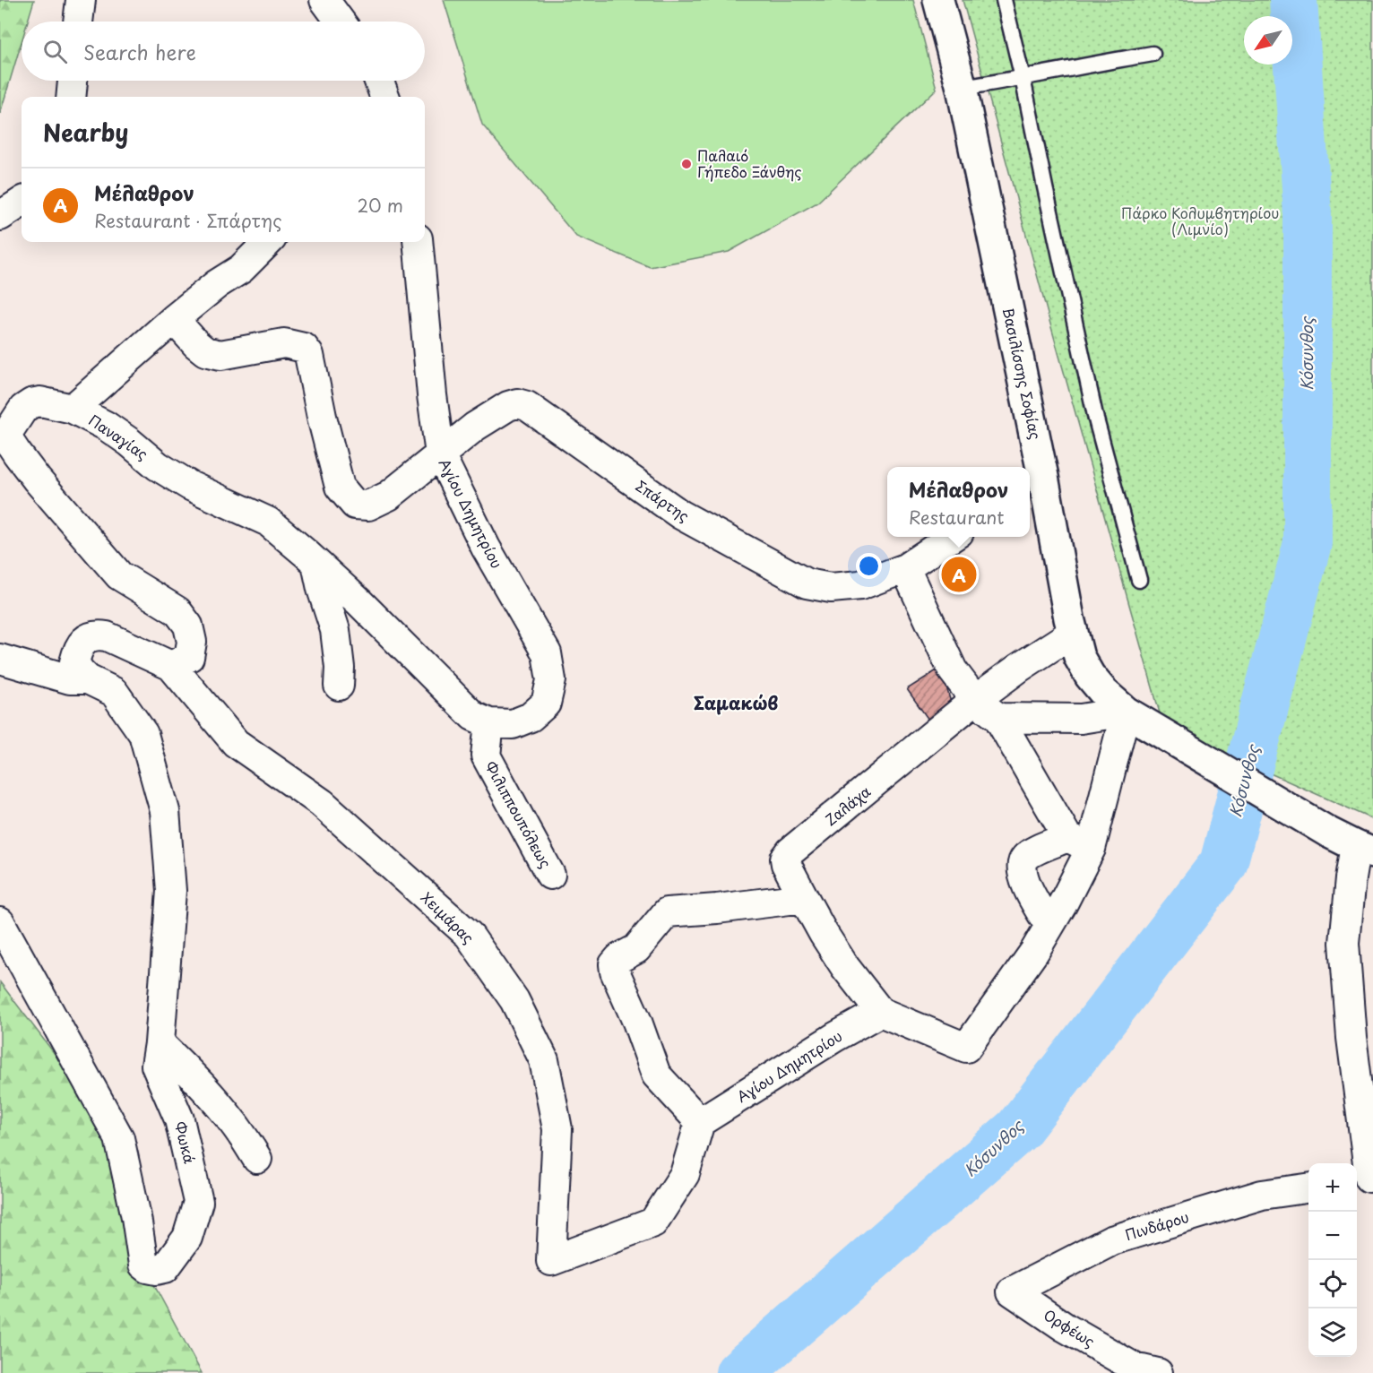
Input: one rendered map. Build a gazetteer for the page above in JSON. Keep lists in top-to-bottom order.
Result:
{
  "streets": {
    "main road": ["Βασιλίσσης Σοφίας"],
    "street": [
      "Παναγίας",
      "Σπάρτης",
      "Αγίου Δημητρίου",
      "Ζαλάχα",
      "Φιλιππουπόλεως",
      "Χειμάρας",
      "Φωκά",
      "Πινδάρου",
      "Ορφέως"
    ]
  },
  "crossings": [
    ["Βασιλίσσης Σοφίας", "Ζαλάχα"],
    ["Παναγίας", "Αγίου Δημητρίου"],
    ["Παναγίας", "Φιλιππουπόλεως"],
    ["Παναγίας", "Χειμάρας"],
    ["Σπάρτης", "Αγίου Δημητρίου"],
    ["Αγίου Δημητρίου", "Ζαλάχα"],
    ["Αγίου Δημητρίου", "Φιλιππουπόλεως"],
    ["Αγίου Δημητρίου", "Χειμάρας"],
    ["Πινδάρου", "Ορφέως"]
  ],
  "districts": ["Σαμακώβ"],
  "water": ["Κόσυνθος"],
  "parks": ["Πάρκο Κολυμβητηρίου (Λιμνίο)"],
  "places": ["Παλαιό Γήπεδο Ξάνθης"],
  "north": "bottom left",
  "page": {
    "search": "Search here",
    "heading": "Nearby",
    "list": [
      {
        "mark": "A",
        "name": "Μέλαθρον",
        "note": "Restaurant · Σπάρτης",
        "value": "20 m"
      }
    ],
    "popup": ["Μέλαθρον", "Restaurant"],
    "pins": "A",
    "map_buttons": ["+", "−"]
  }
}
